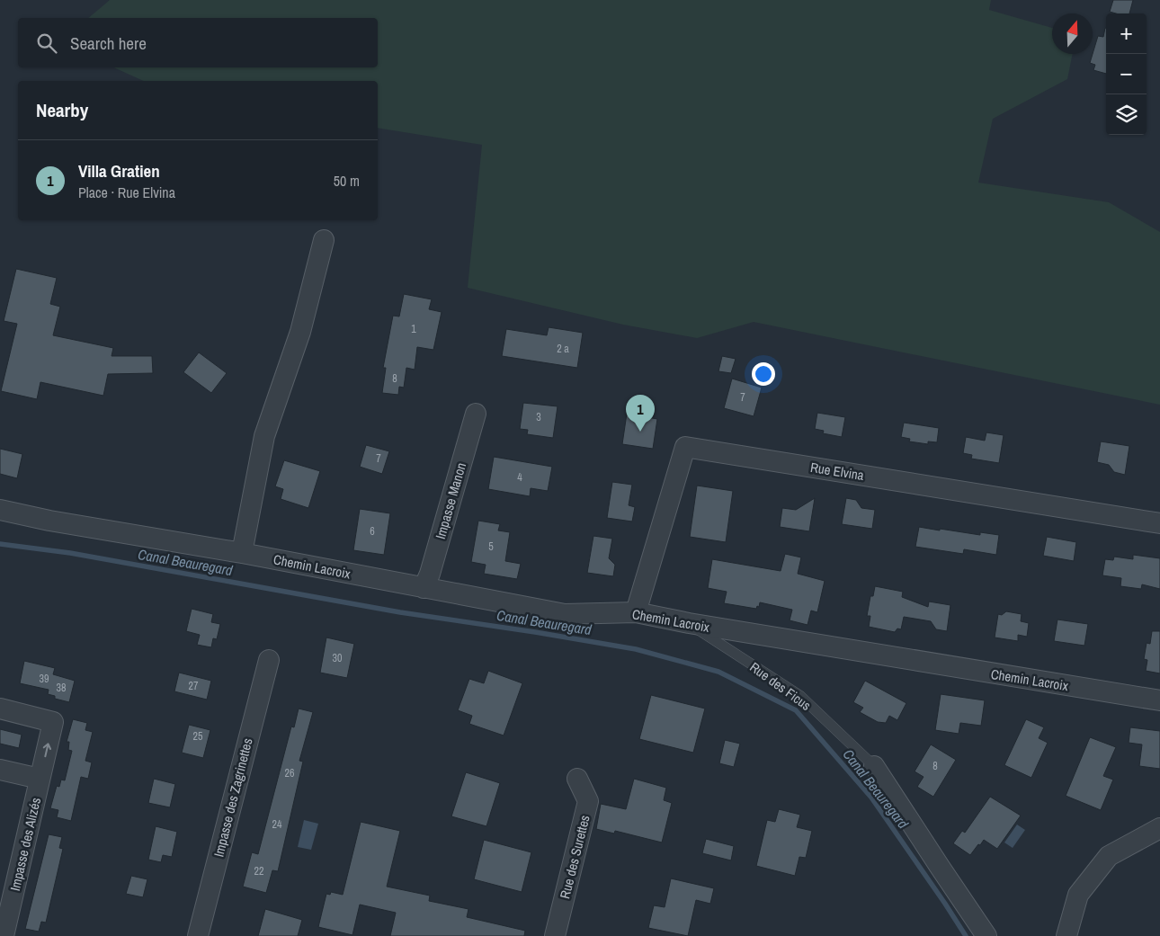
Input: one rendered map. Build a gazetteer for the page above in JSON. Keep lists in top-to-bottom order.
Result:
{
  "streets": {
    "street": [
      "Rue Elvina",
      "Impasse Manon",
      "Chemin Lacroix",
      "Rue des Ficus",
      "Impasse des Zagrinettes",
      "Impasse des Alizés",
      "Rue des Surettes"
    ]
  },
  "crossings": [
    ["Rue Elvina", "Chemin Lacroix"],
    ["Impasse Manon", "Chemin Lacroix"],
    ["Chemin Lacroix", "Rue des Ficus"]
  ],
  "water": ["Canal Beauregard"],
  "house_numbers": [
    "1",
    "2 a",
    "8",
    "7",
    "3",
    "7",
    "4",
    "6",
    "5",
    "30",
    "39",
    "27",
    "38",
    "25",
    "8",
    "26",
    "24",
    "22"
  ],
  "north": "top",
  "page": {
    "map_buttons": ["+", "−"],
    "search": "Search here",
    "heading": "Nearby",
    "list": [
      {
        "mark": "1",
        "name": "Villa Gratien",
        "note": "Place · Rue Elvina",
        "value": "50 m"
      }
    ],
    "pins": "1"
  }
}
